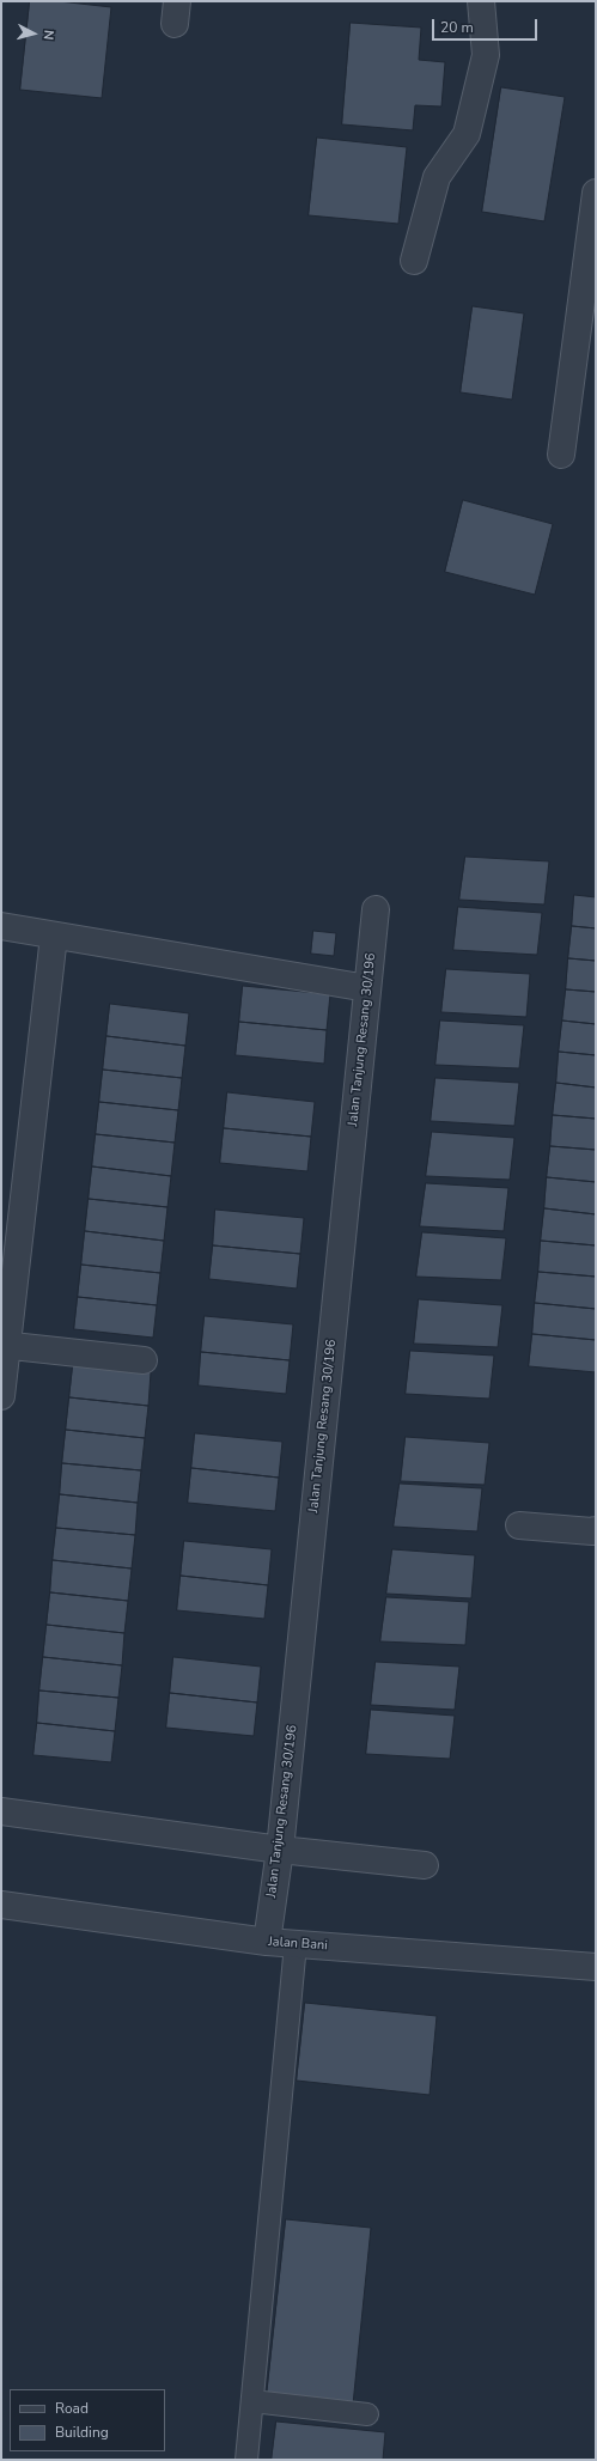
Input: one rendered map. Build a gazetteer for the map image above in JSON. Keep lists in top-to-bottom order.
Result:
{
  "streets": {
    "street": ["Jalan Tanjung Resang 30/196", "Jalan Bani"]
  },
  "crossings": [
    ["Jalan Tanjung Resang 30/196", "Jalan Bani"]
  ],
  "legend": ["Road", "Building"],
  "scale_bar": "20 m",
  "north": "right"
}
